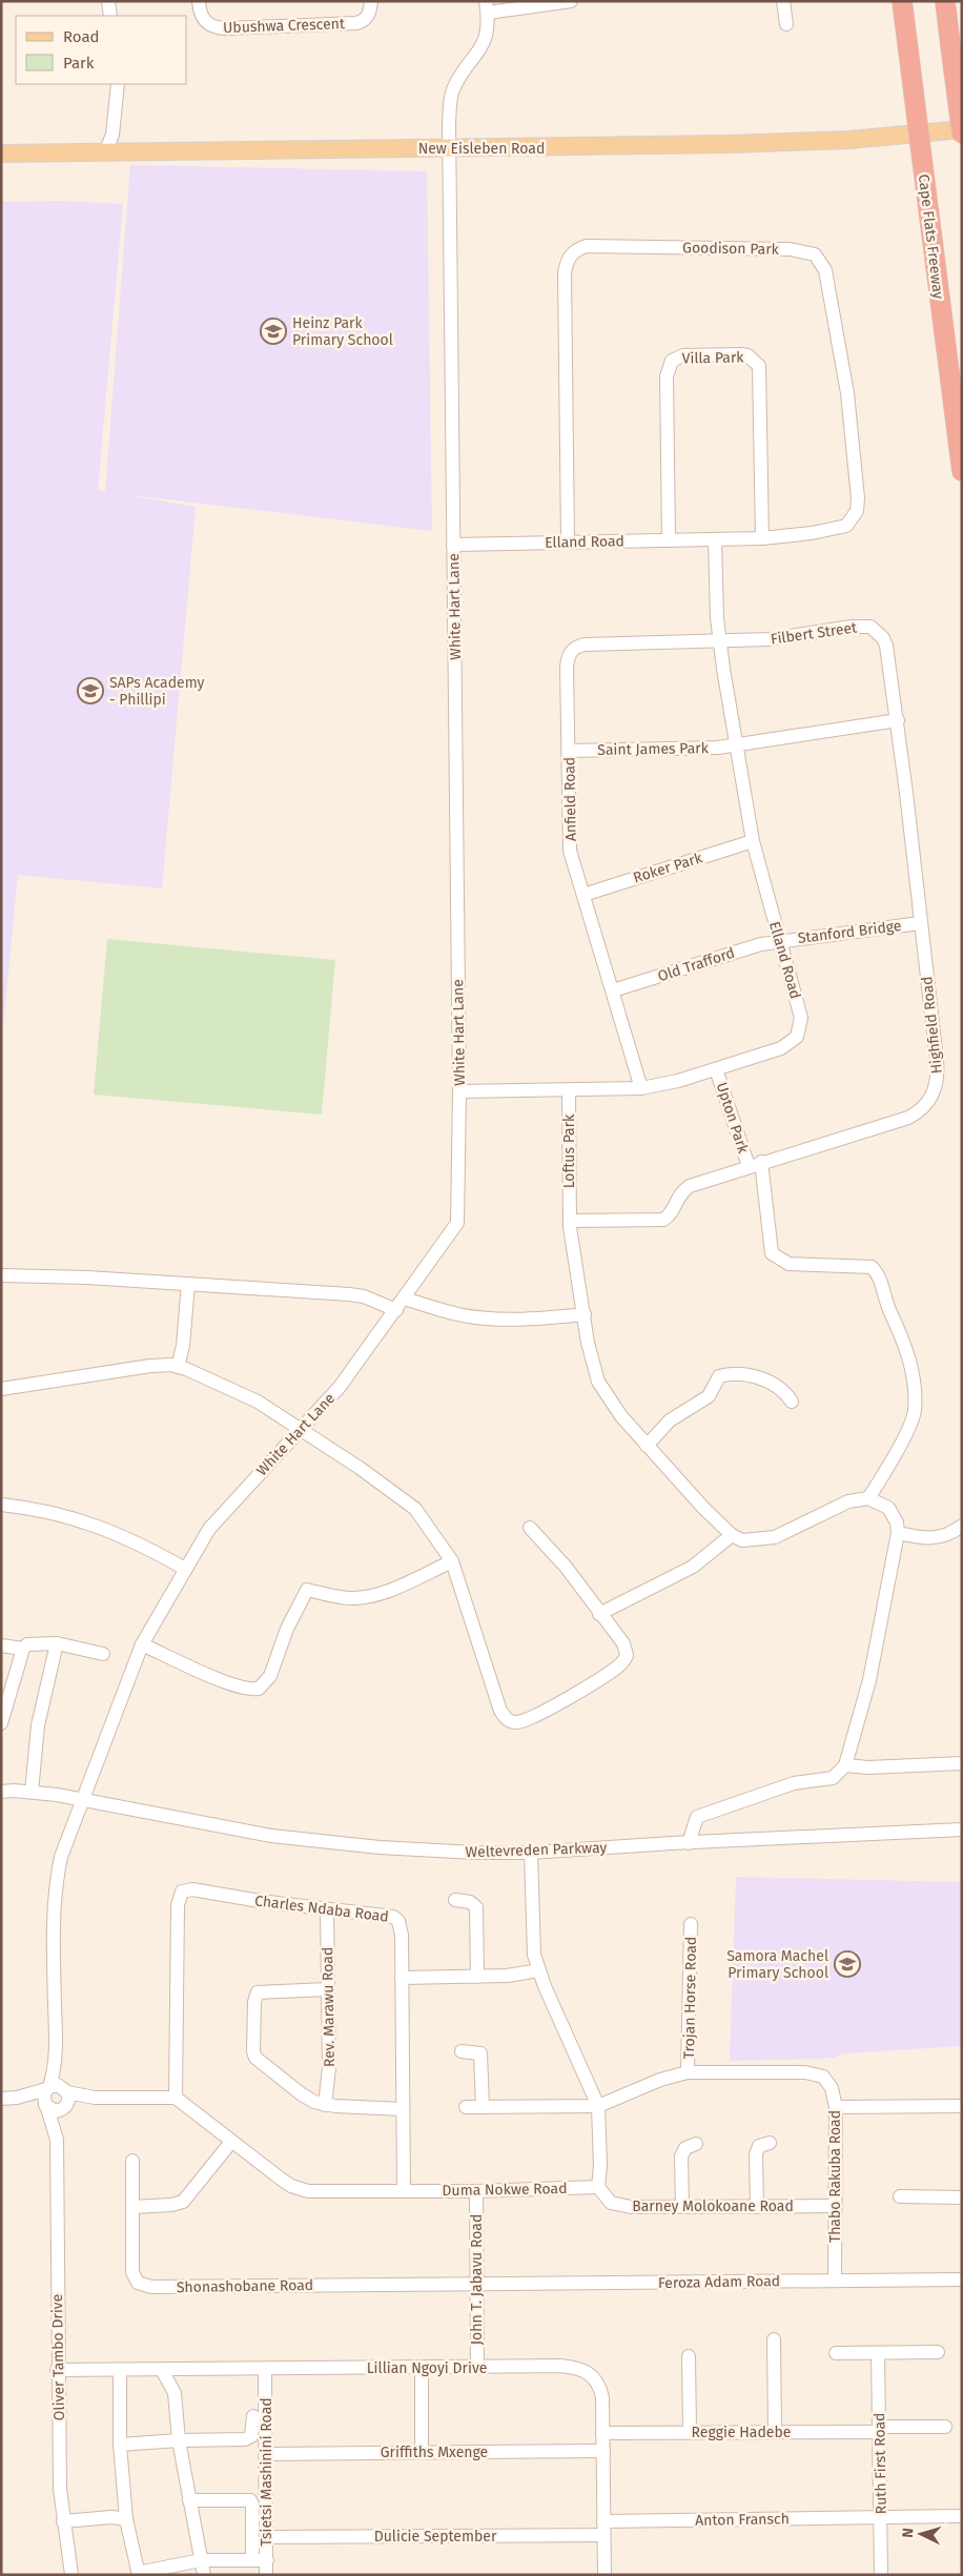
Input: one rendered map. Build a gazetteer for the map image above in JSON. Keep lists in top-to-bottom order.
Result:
{
  "streets": {
    "highway": ["Cape Flats Freeway"],
    "main road": ["New Eisleben Road"],
    "street": [
      "Ubushwa Crescent",
      "Goodison Park",
      "Villa Park",
      "Elland Road",
      "White Hart Lane",
      "Filbert Street",
      "Saint James Park",
      "Anfield Road",
      "Roker Park",
      "Stanford Bridge",
      "Old Trafford",
      "Highfield Road",
      "Upton Park",
      "Loftus Park",
      "Weltevreden Parkway",
      "Charles Ndaba Road",
      "Trojan Horse Road",
      "Rev. Marawu Road",
      "Thabo Rakuba Road",
      "Duma Nokwe Road",
      "Barney Molokoane Road",
      "John T. Jabavu Road",
      "Feroza Adam Road",
      "Shonashobane Road",
      "Oliver Tambo Drive",
      "Lillian Ngoyi Drive",
      "Reggie Hadebe",
      "Griffiths Mxenge",
      "Ruth First Road",
      "Tsietsi Mashinini Road",
      "Anton Fransch",
      "Dulicie September"
    ]
  },
  "crossings": [
    ["New Eisleben Road", "White Hart Lane"],
    ["Goodison Park", "Villa Park"],
    ["Goodison Park", "Elland Road"],
    ["Villa Park", "Elland Road"],
    ["Elland Road", "White Hart Lane"],
    ["Elland Road", "Filbert Street"],
    ["Elland Road", "Saint James Park"],
    ["Elland Road", "Anfield Road"],
    ["Elland Road", "Roker Park"],
    ["Elland Road", "Stanford Bridge"],
    ["Elland Road", "Old Trafford"],
    ["Elland Road", "Upton Park"],
    ["Elland Road", "Loftus Park"],
    ["White Hart Lane", "Weltevreden Parkway"],
    ["White Hart Lane", "Oliver Tambo Drive"],
    ["Filbert Street", "Anfield Road"],
    ["Filbert Street", "Highfield Road"],
    ["Saint James Park", "Anfield Road"],
    ["Anfield Road", "Roker Park"],
    ["Anfield Road", "Old Trafford"],
    ["Stanford Bridge", "Old Trafford"],
    ["Stanford Bridge", "Highfield Road"],
    ["Highfield Road", "Upton Park"],
    ["Highfield Road", "Loftus Park"],
    ["Weltevreden Parkway", "Oliver Tambo Drive"],
    ["Charles Ndaba Road", "Rev. Marawu Road"],
    ["Charles Ndaba Road", "Duma Nokwe Road"],
    ["Trojan Horse Road", "Thabo Rakuba Road"],
    ["Thabo Rakuba Road", "Barney Molokoane Road"],
    ["Thabo Rakuba Road", "Feroza Adam Road"],
    ["Duma Nokwe Road", "Barney Molokoane Road"],
    ["Duma Nokwe Road", "John T. Jabavu Road"],
    ["John T. Jabavu Road", "Feroza Adam Road"],
    ["John T. Jabavu Road", "Shonashobane Road"],
    ["John T. Jabavu Road", "Lillian Ngoyi Drive"],
    ["Feroza Adam Road", "Shonashobane Road"],
    ["Oliver Tambo Drive", "Lillian Ngoyi Drive"],
    ["Lillian Ngoyi Drive", "Reggie Hadebe"],
    ["Lillian Ngoyi Drive", "Griffiths Mxenge"],
    ["Lillian Ngoyi Drive", "Tsietsi Mashinini Road"],
    ["Lillian Ngoyi Drive", "Anton Fransch"],
    ["Lillian Ngoyi Drive", "Dulicie September"],
    ["Reggie Hadebe", "Ruth First Road"],
    ["Griffiths Mxenge", "Tsietsi Mashinini Road"],
    ["Ruth First Road", "Anton Fransch"],
    ["Tsietsi Mashinini Road", "Dulicie September"]
  ],
  "places": {
    "school or university": ["Heinz Park Primary School", "SAPs Academy - Phillipi", "Samora Machel Primary School"]
  },
  "legend": ["Road", "Park"],
  "north": "left"
}
